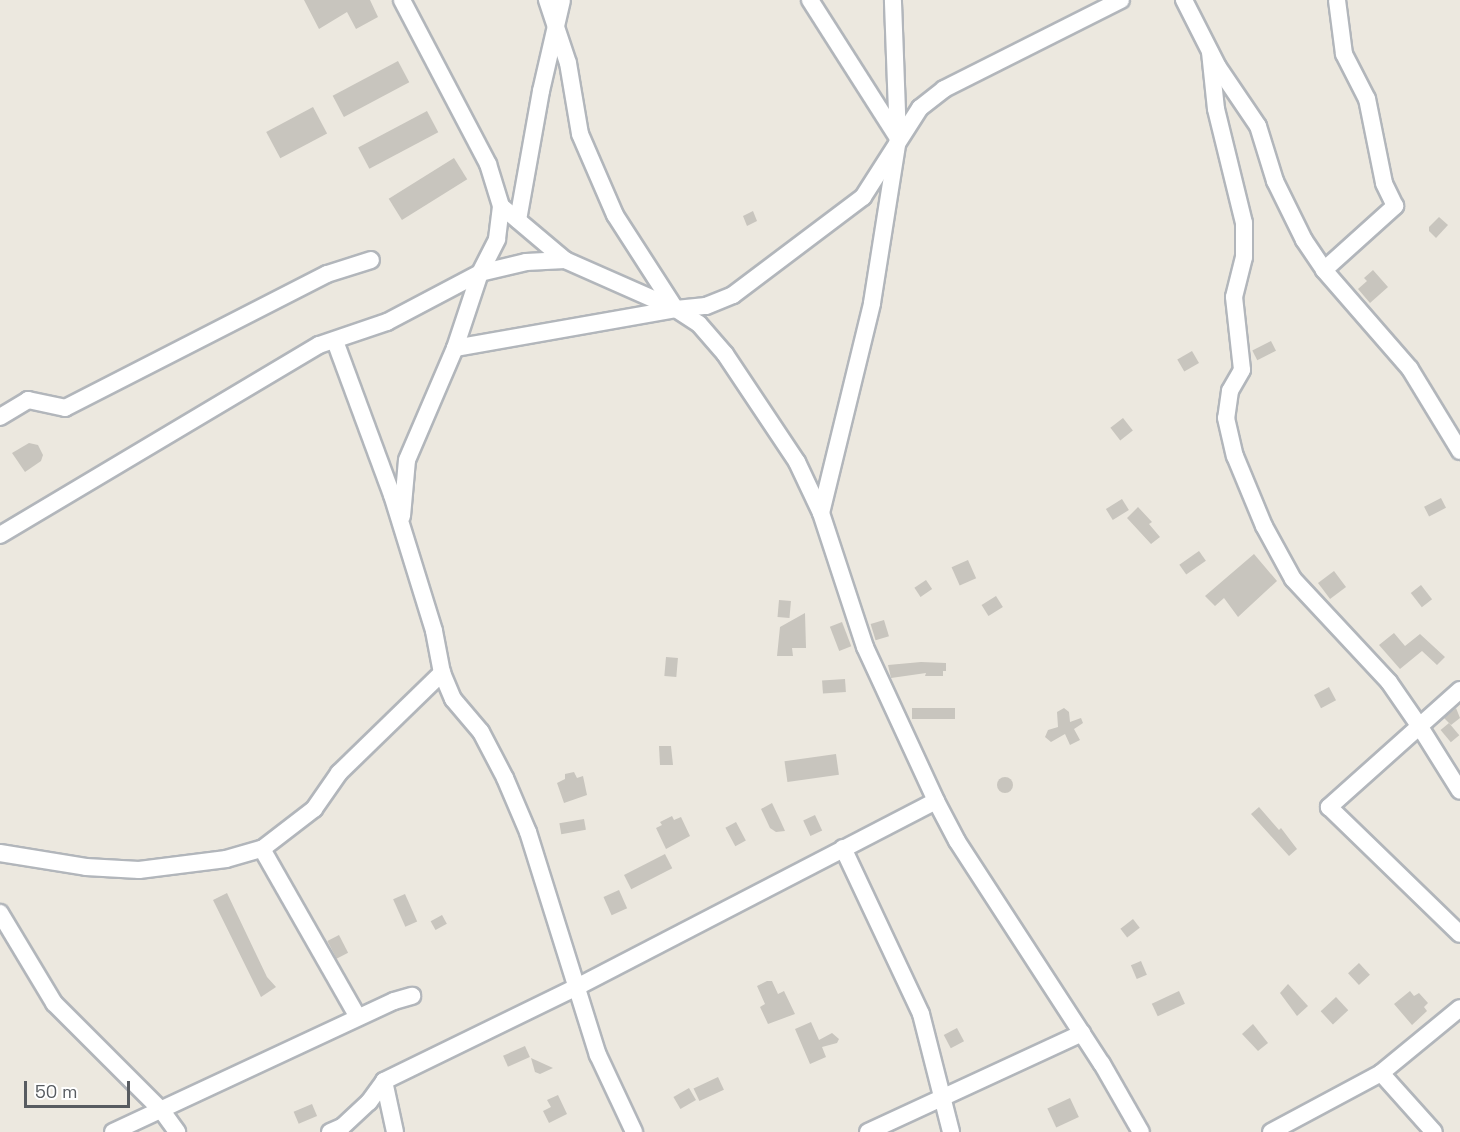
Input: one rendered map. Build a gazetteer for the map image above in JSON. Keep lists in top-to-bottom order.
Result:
{
  "scale_bar": "50 m"
}
